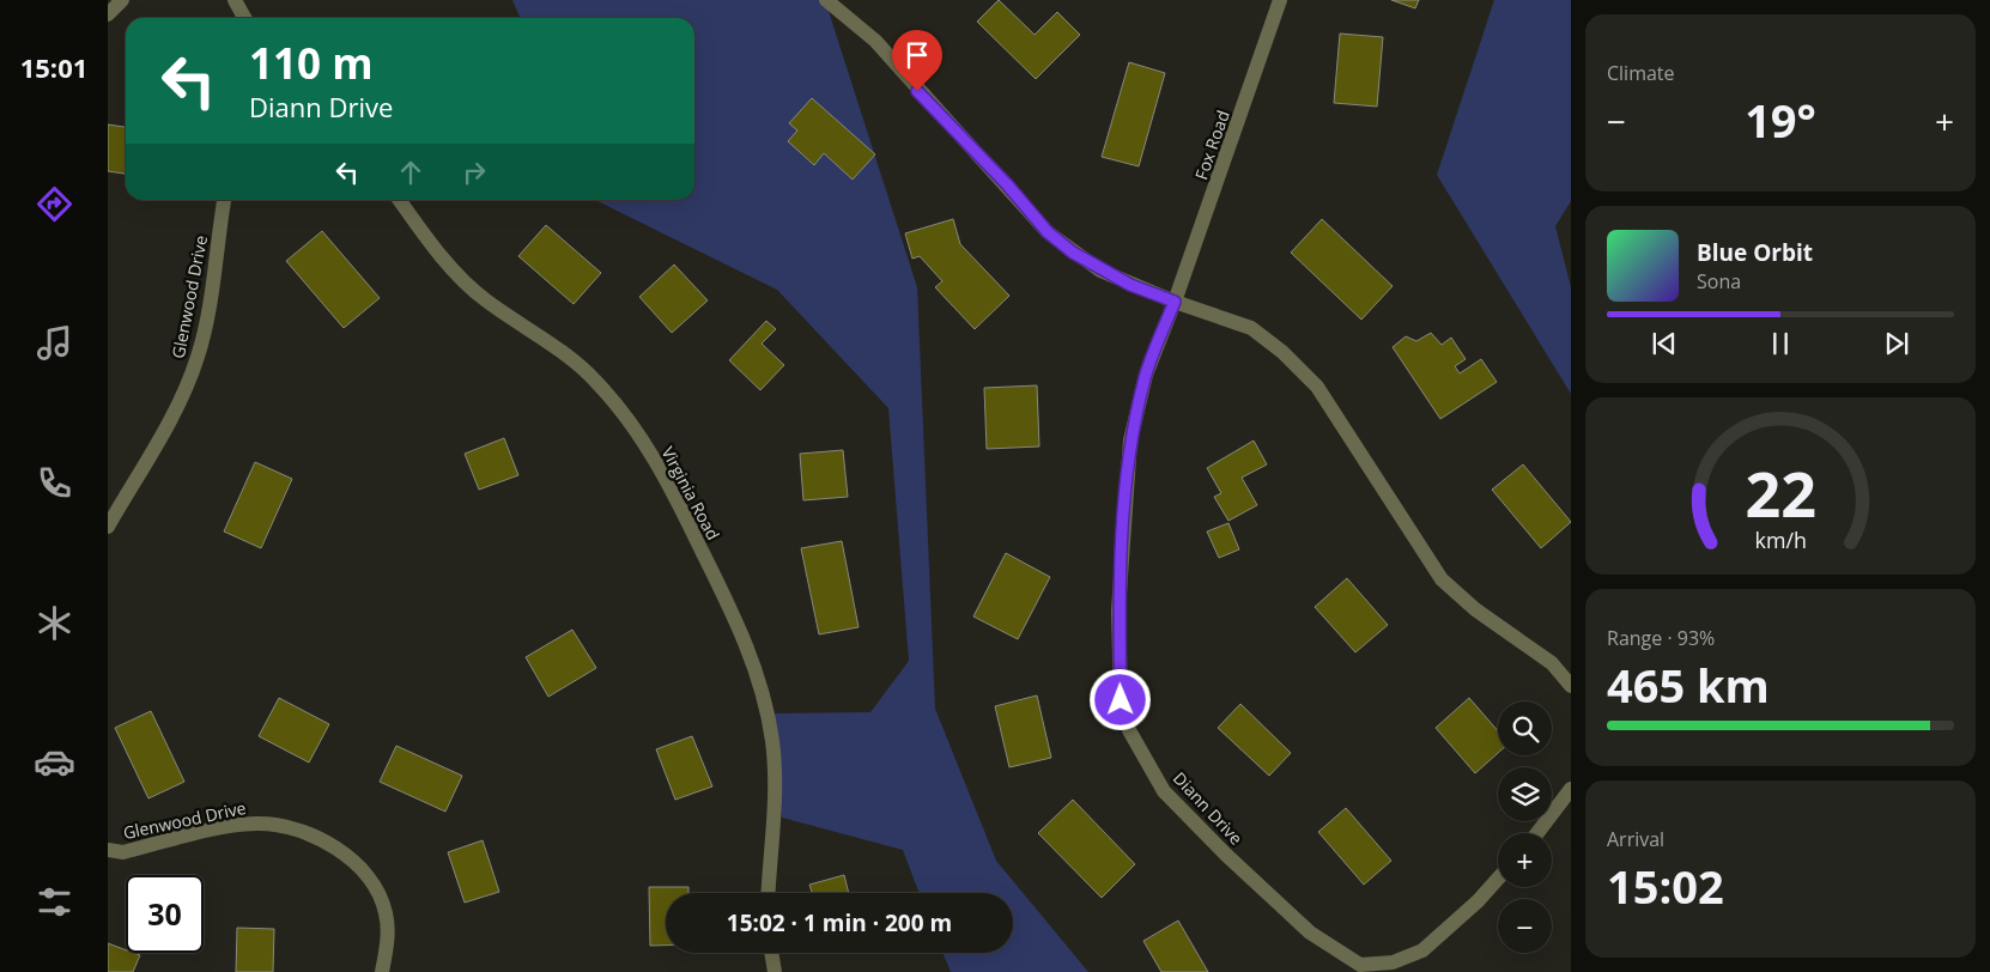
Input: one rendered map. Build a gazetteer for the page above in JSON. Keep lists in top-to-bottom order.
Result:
{
  "streets": {
    "street": [
      "Fox Road",
      "Glenwood Drive",
      "Virginia Road",
      "Diann Drive"
    ]
  },
  "crossings": [
    ["Fox Road", "Diann Drive"]
  ],
  "page": {
    "tabs": "15:01",
    "tile": [
      "Climate",
      ["Range · 93%", "465 km"],
      ["Arrival", "15:02"]
    ],
    "turn": ["110 m", "Diann Drive"],
    "heat": ["−", "19°", "+"],
    "song": ["Blue Orbit", "Sona"],
    "map_buttons": ["+", "−"],
    "limit": "30",
    "trip": "15:02 · 1 min · 200 m",
    "gauge": ["22", "km/h"]
  }
}
